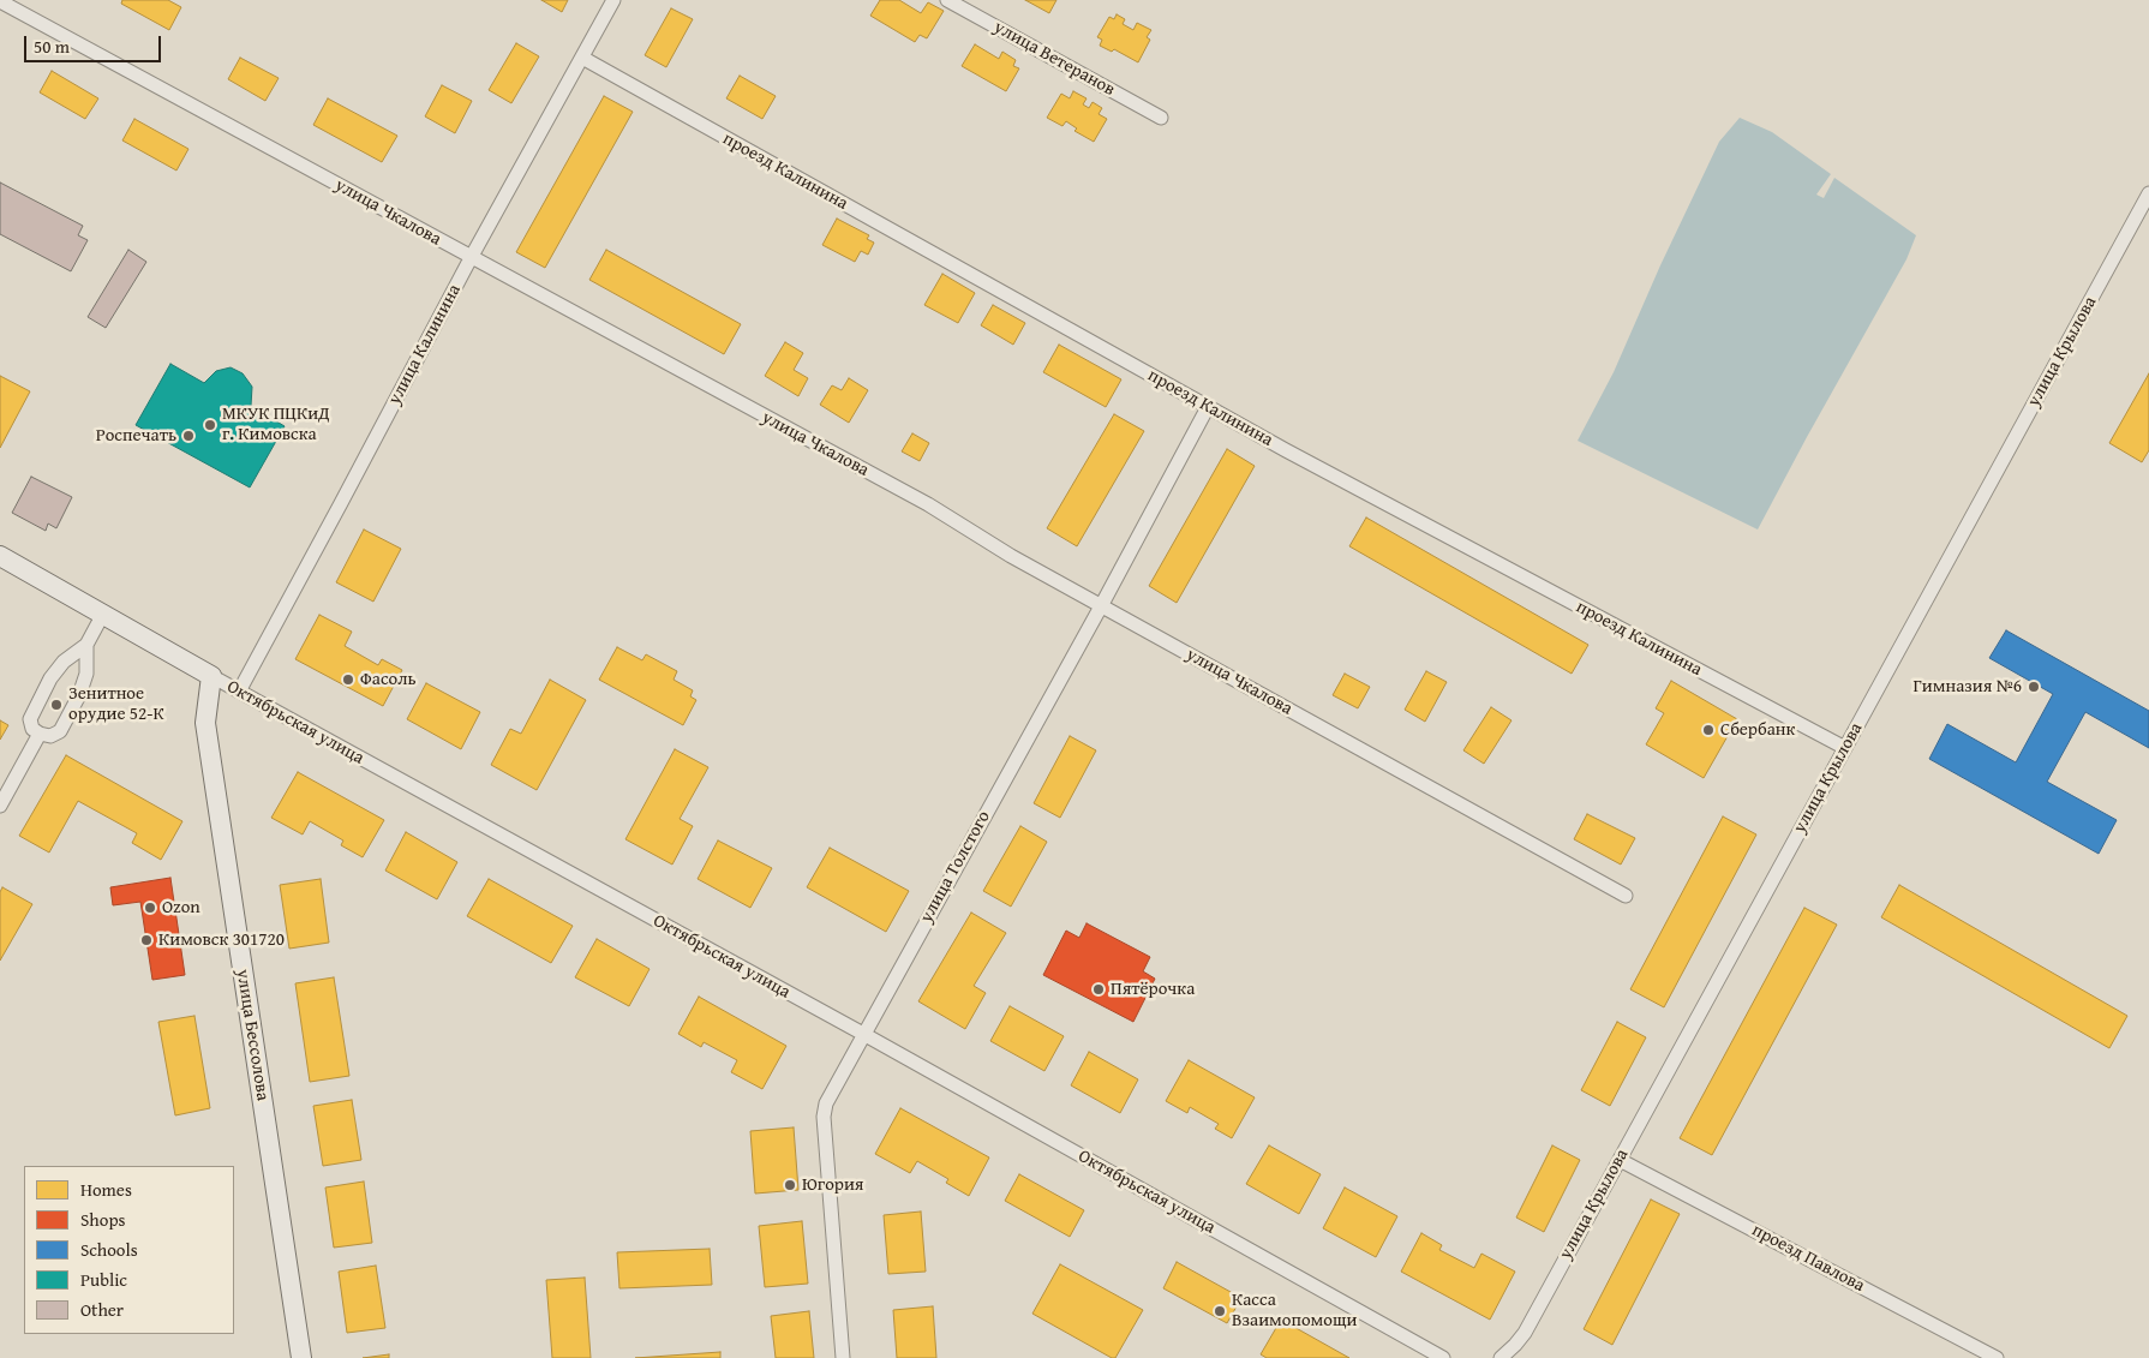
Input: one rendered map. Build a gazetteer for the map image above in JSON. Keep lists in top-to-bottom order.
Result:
{
  "streets": {
    "main road": ["Октябрьская улица", "улица Бессолова"],
    "street": [
      "улица Ветеранов",
      "проезд Калинина",
      "улица Чкалова",
      "улица Калинина",
      "улица Крылова",
      "улица Толстого",
      "проезд Павлова"
    ]
  },
  "crossings": [
    ["проезд Калинина", "улица Калинина"],
    ["проезд Калинина", "улица Крылова"],
    ["проезд Калинина", "улица Толстого"],
    ["улица Чкалова", "улица Калинина"],
    ["улица Чкалова", "улица Толстого"],
    ["улица Калинина", "Октябрьская улица"],
    ["улица Крылова", "проезд Павлова"],
    ["Октябрьская улица", "улица Толстого"],
    ["Октябрьская улица", "улица Бессолова"]
  ],
  "places": [
    "МКУК ПЦКиД г. Кимовска",
    "Роспечать",
    "Фасоль",
    "Гимназия №6",
    "Зенитное орудие 52-К",
    "Сбербанк",
    "Ozon",
    "Кимовск 301720",
    "Пятёрочка",
    "Югория",
    "Касса Взаимопомощи"
  ],
  "legend": [
    "Homes",
    "Shops",
    "Schools",
    "Public",
    "Other"
  ],
  "scale_bar": "50 m"
}
